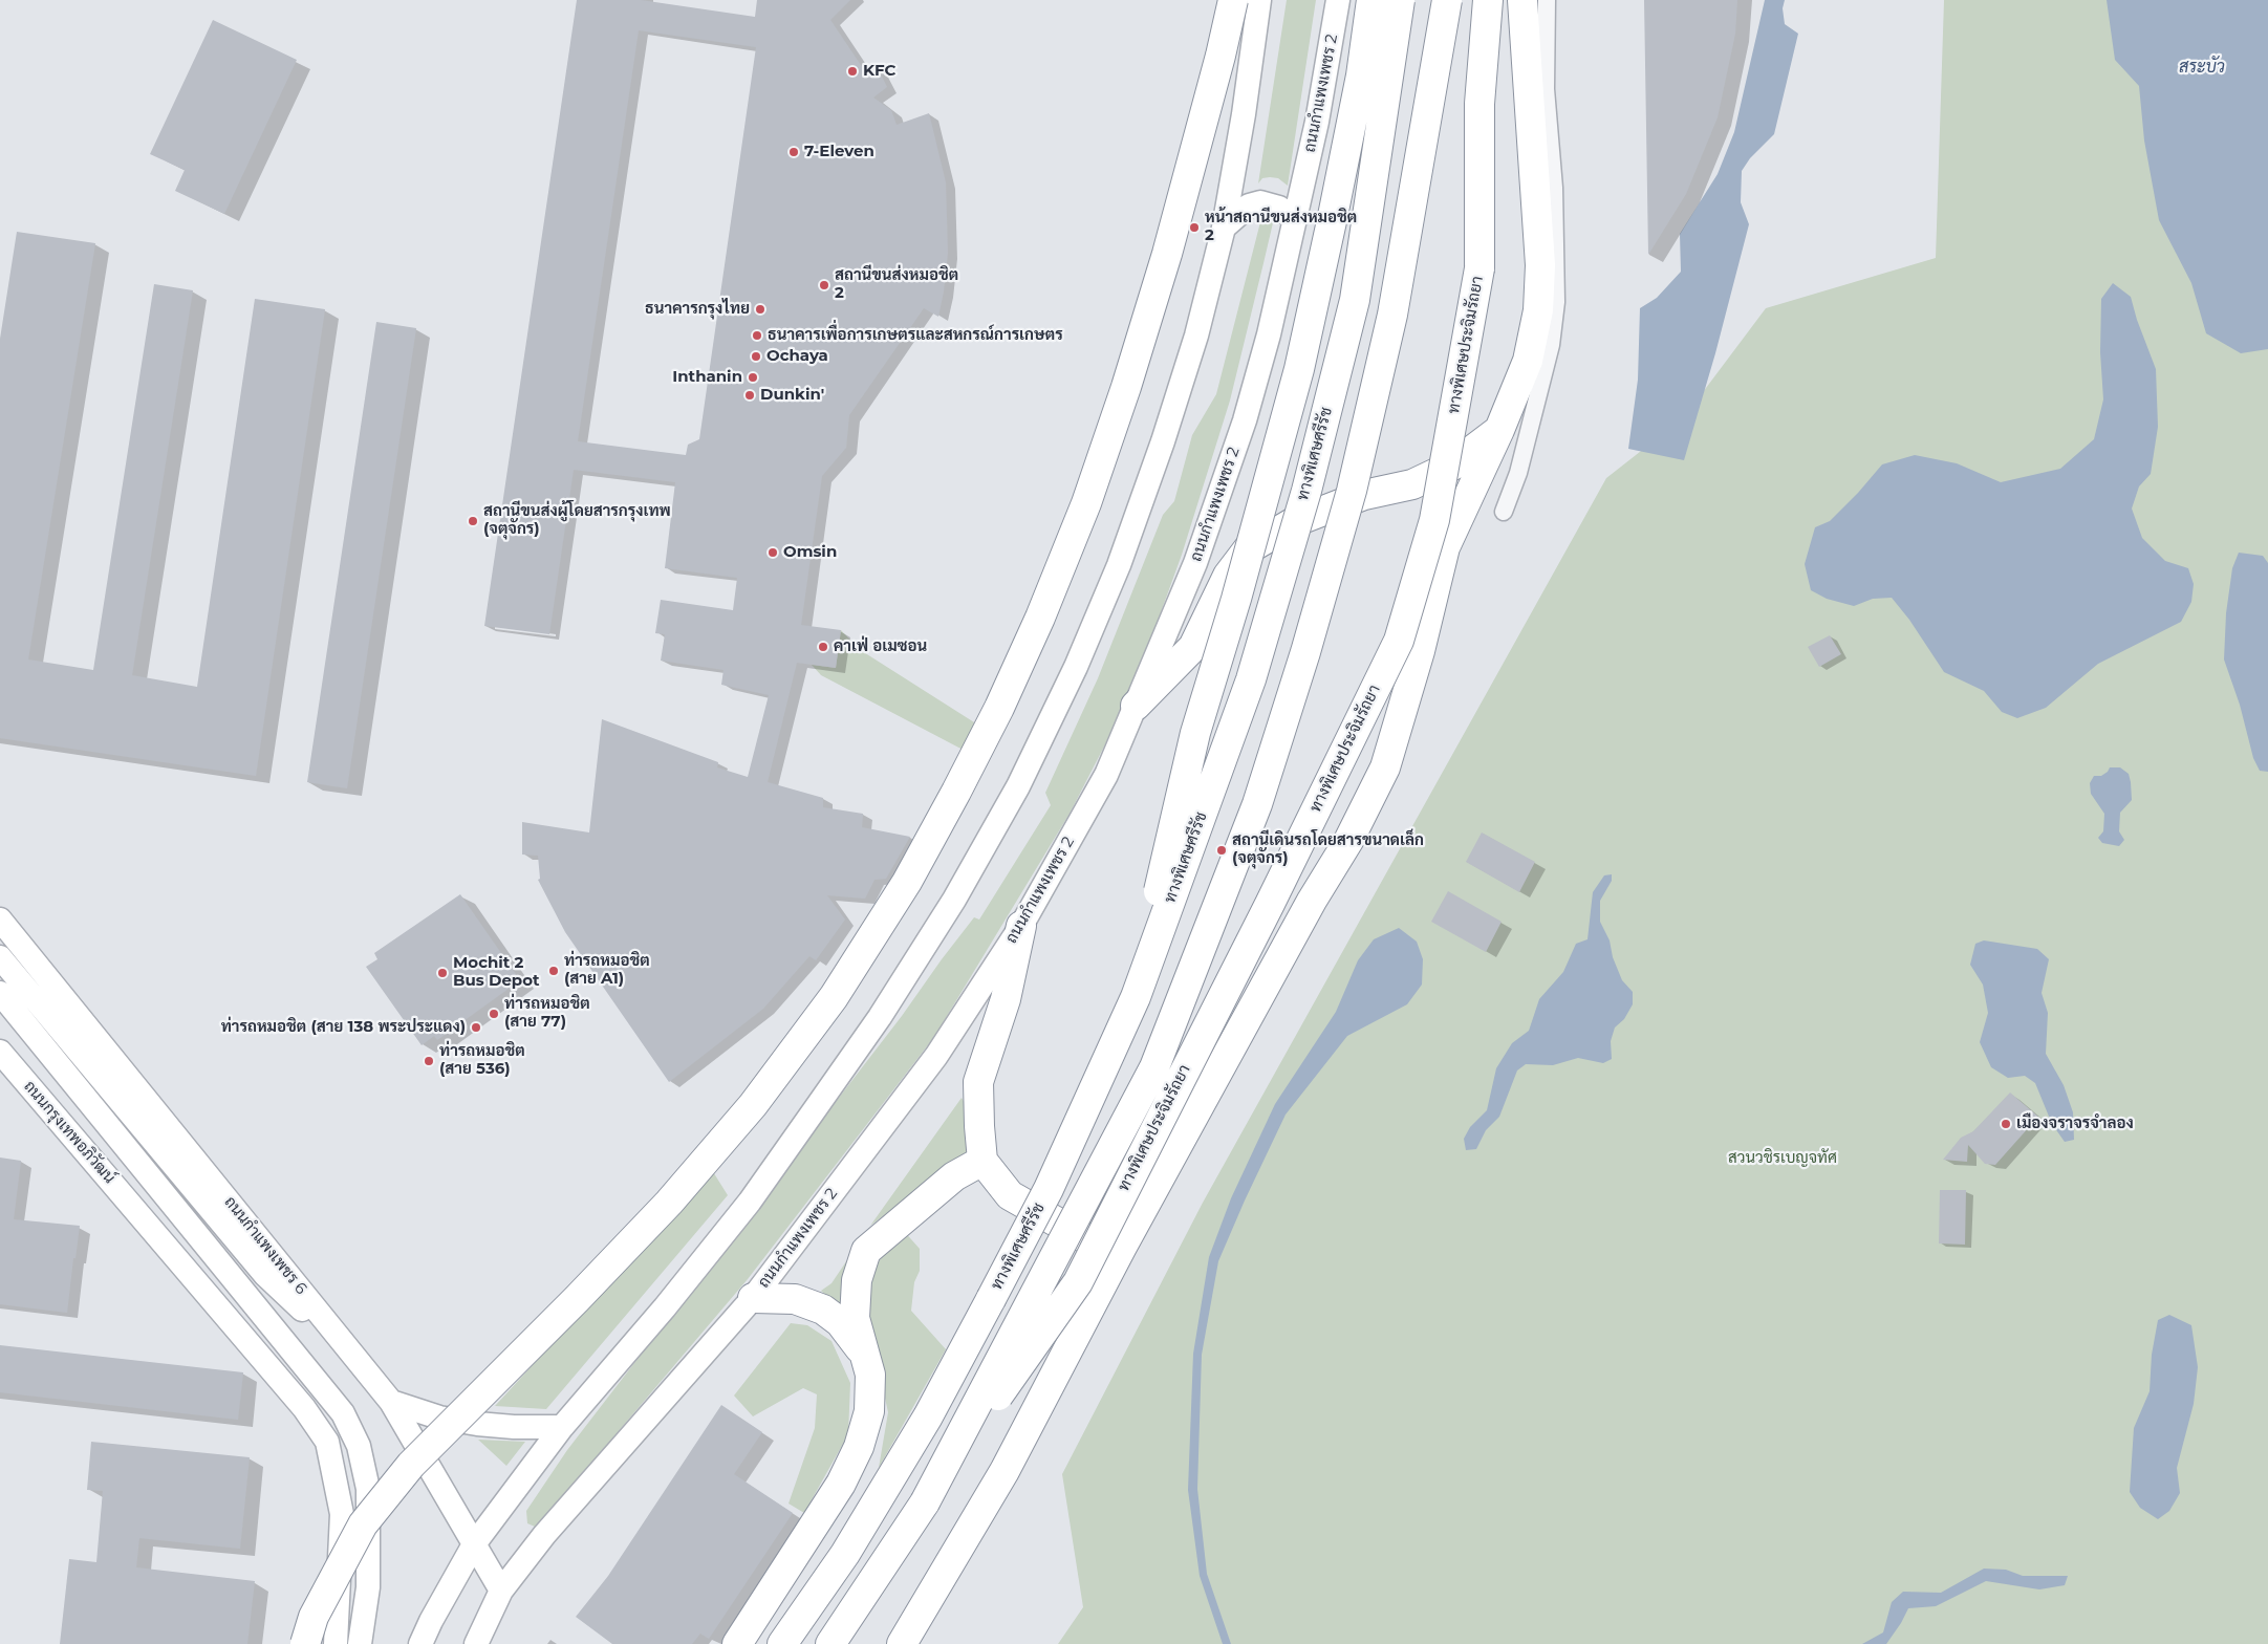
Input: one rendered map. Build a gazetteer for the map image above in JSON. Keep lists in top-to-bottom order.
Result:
{
  "streets": {
    "highway": ["ทางพิเศษประจิมรัถยา", "ทางพิเศษศรีรัช"],
    "main road": ["ถนนกำแพงเพชร 2", "ถนนกรุงเทพอภิวัฒน์", "ถนนกำแพงเพชร 6"]
  },
  "crossings": [
    ["ถนนกำแพงเพชร 2", "ถนนกำแพงเพชร 6"]
  ],
  "water": ["สระบัว"],
  "parks": ["สวนวชิรเบญจทัศ"],
  "places": [
    "KFC",
    "7-Eleven",
    "หน้าสถานีขนส่งหมอชิต 2",
    "สถานีขนส่งหมอชิต 2",
    "ธนาคารกรุงไทย",
    "ธนาคารเพื่อการเกษตรและสหกรณ์การเกษตร",
    "Ochaya",
    "Inthanin",
    "Dunkin'",
    "สถานีขนส่งผู้โดยสารกรุงเทพ (จตุจักร)",
    "Omsin",
    "คาเฟ่ อเมซอน",
    "สถานีเดินรถโดยสารขนาดเล็ก (จตุจักร)",
    "ท่ารถหมอชิต (สาย A1)",
    "Mochit 2 Bus Depot",
    "ท่ารถหมอชิต (สาย 77)",
    "ท่ารถหมอชิต (สาย 138 พระประแดง)",
    "ท่ารถหมอชิต (สาย 536)",
    "เมืองจราจรจำลอง"
  ]
}
